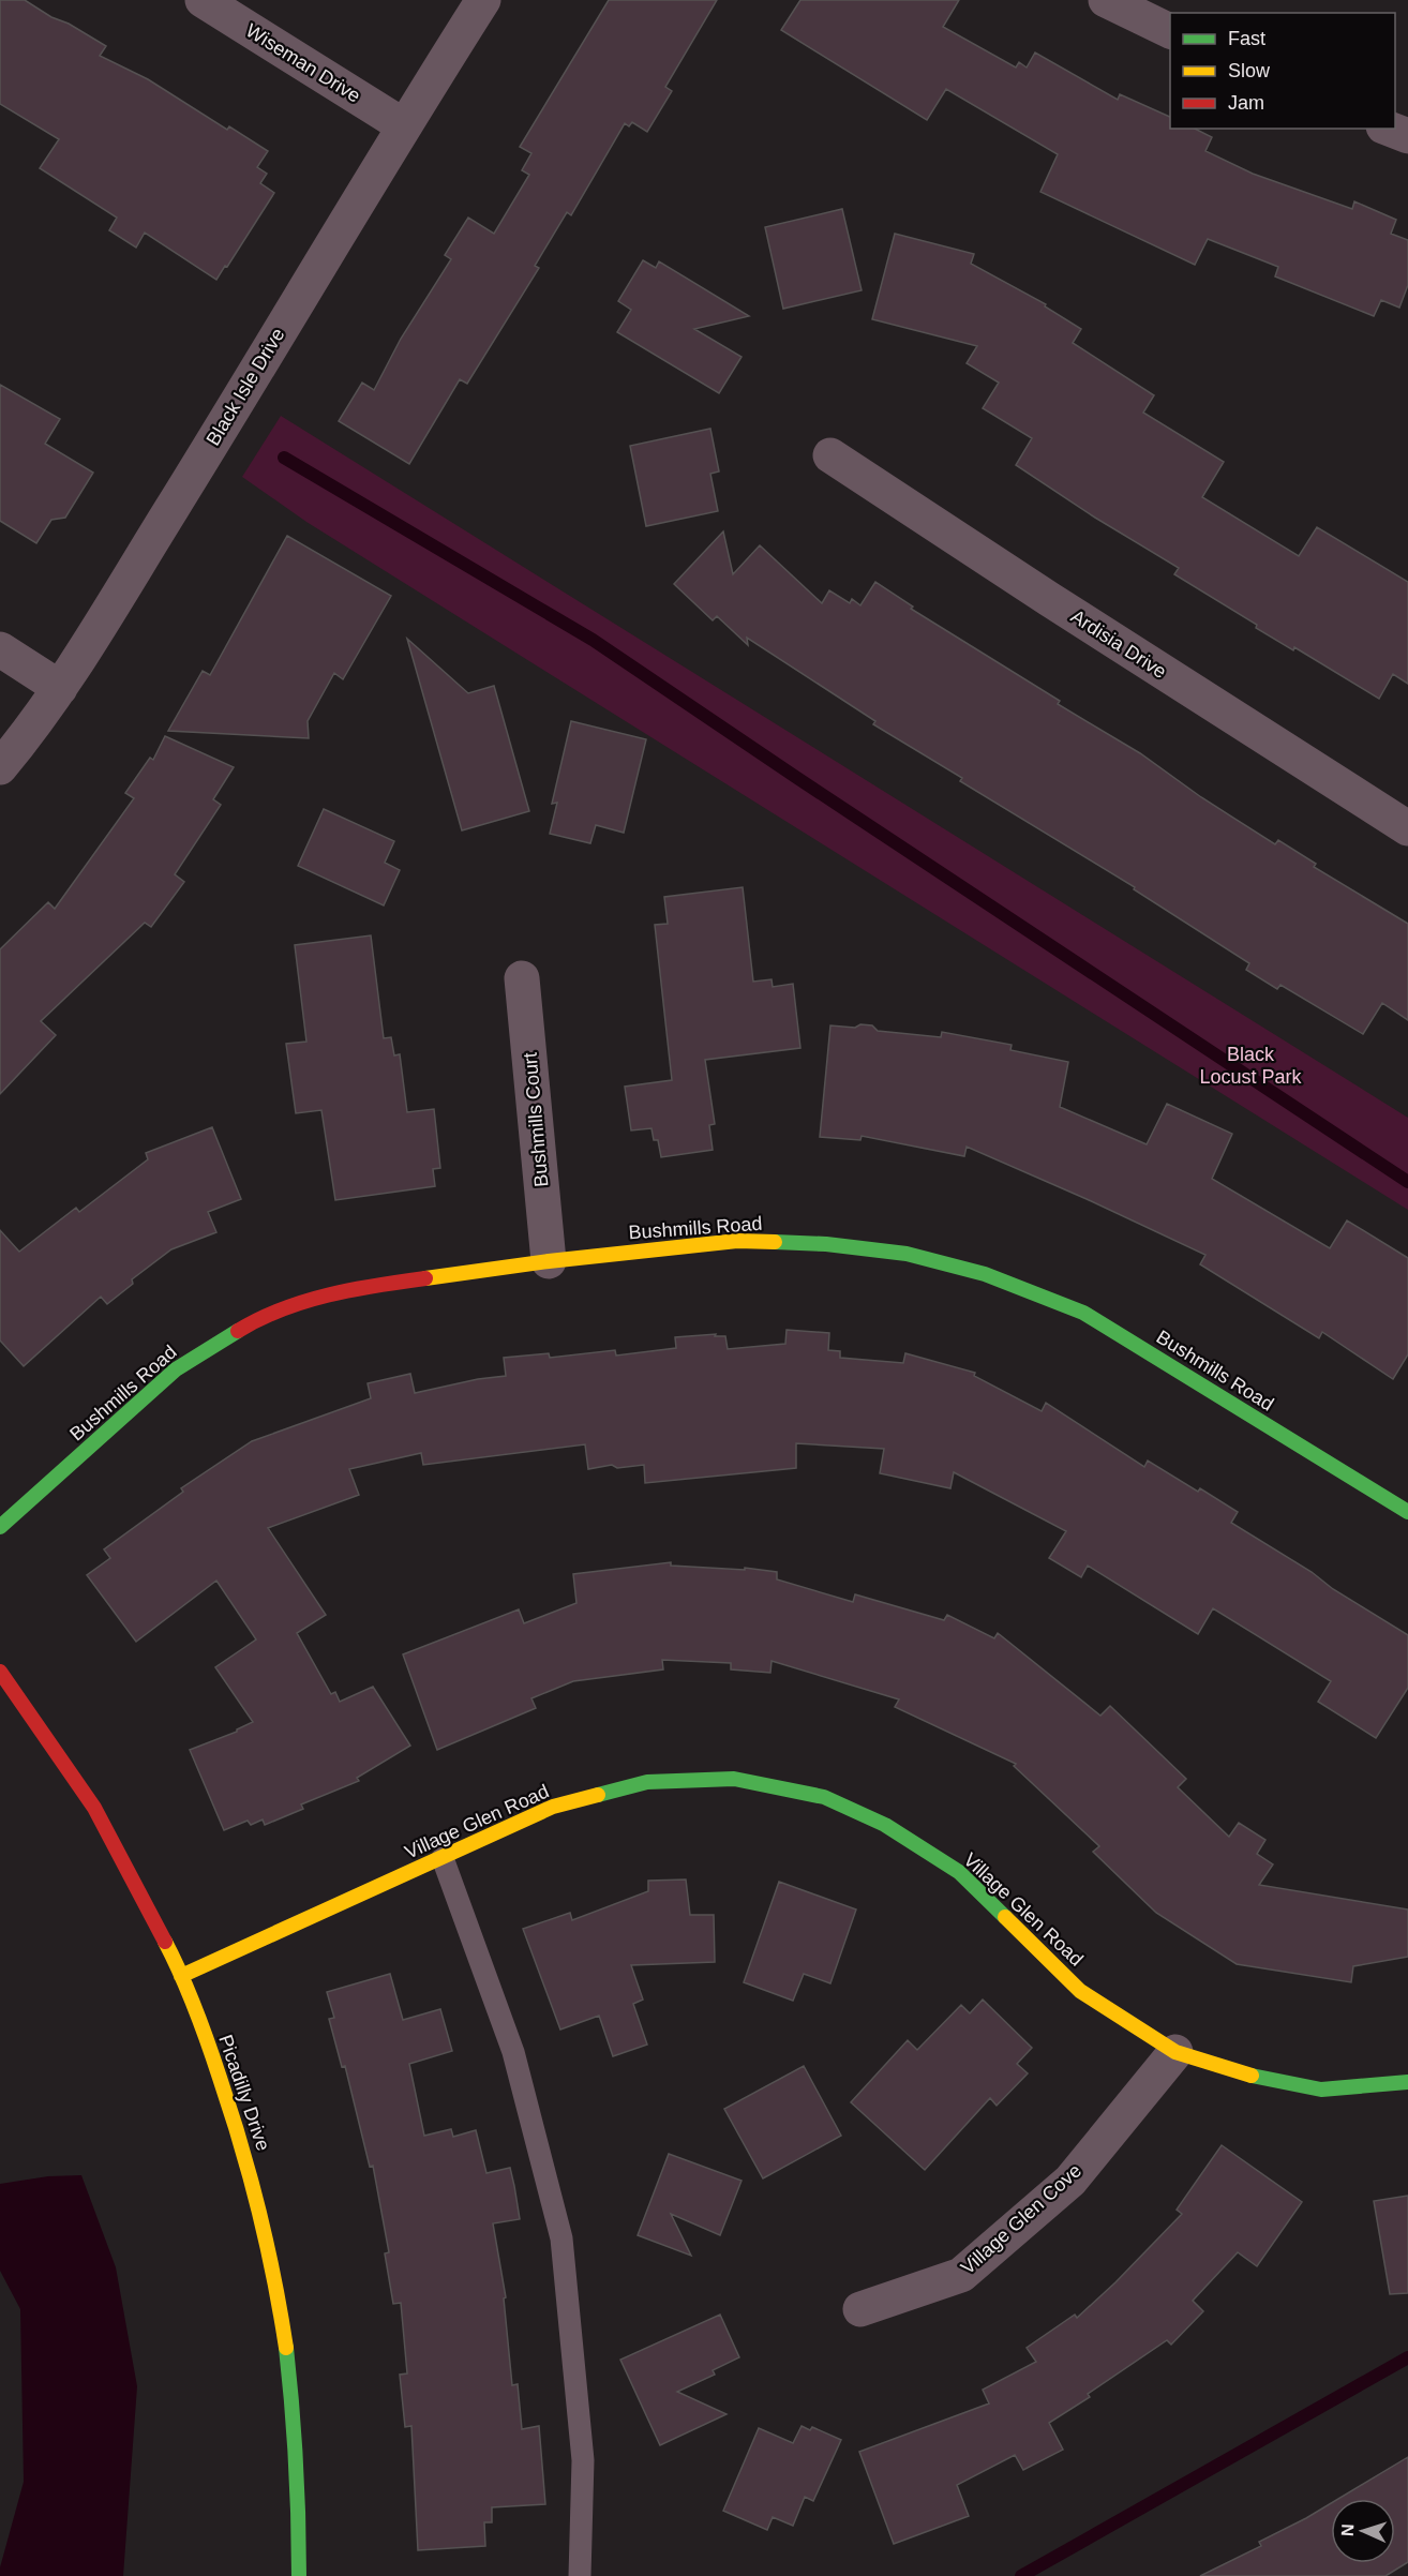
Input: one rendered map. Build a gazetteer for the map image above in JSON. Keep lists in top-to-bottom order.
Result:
{
  "streets": {
    "street": [
      "Wiseman Drive",
      "Black Isle Drive",
      "Ardisia Drive",
      "Bushmills Court",
      "Bushmills Road",
      "Village Glen Road",
      "Picadilly Drive",
      "Village Glen Cove"
    ]
  },
  "crossings": [
    ["Wiseman Drive", "Black Isle Drive"],
    ["Bushmills Court", "Bushmills Road"],
    ["Village Glen Road", "Picadilly Drive"],
    ["Village Glen Road", "Village Glen Cove"]
  ],
  "parks": ["Black Locust Park"],
  "legend": ["Fast", "Slow", "Jam"],
  "north": "left"
}
